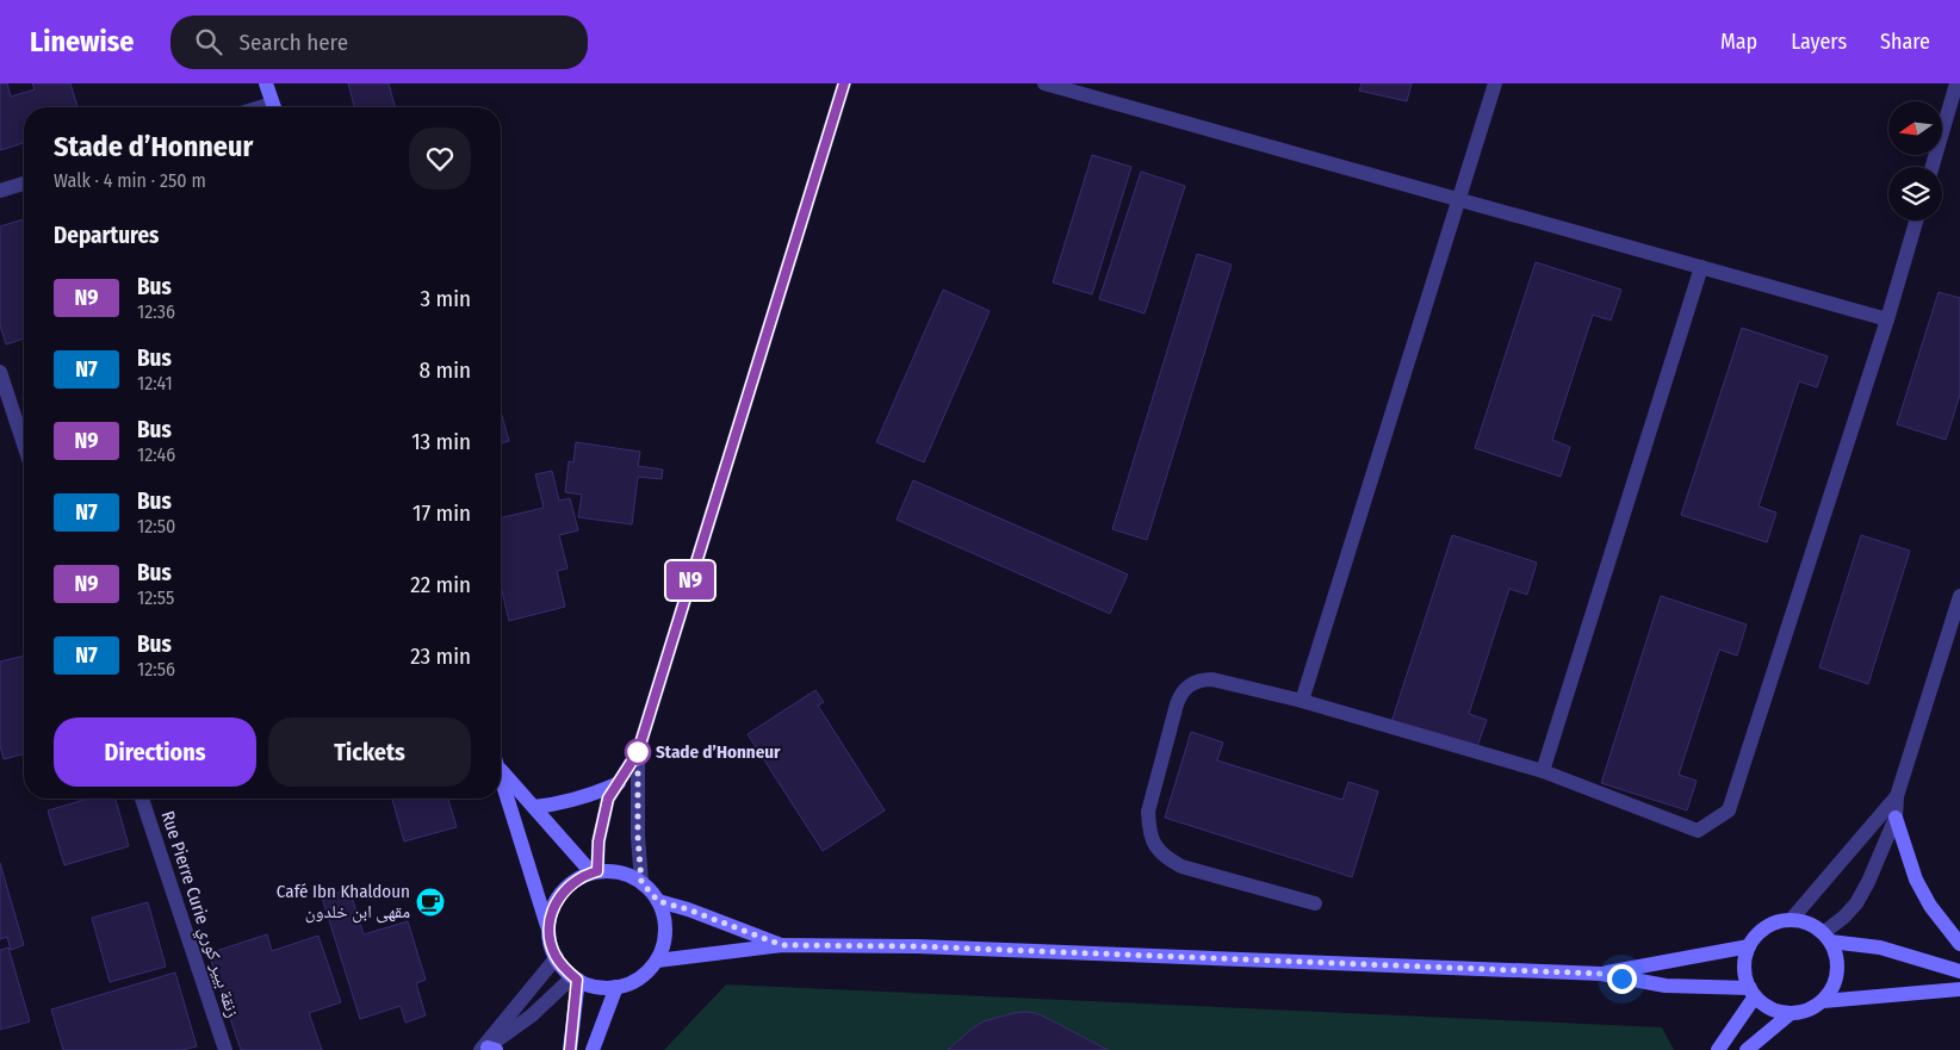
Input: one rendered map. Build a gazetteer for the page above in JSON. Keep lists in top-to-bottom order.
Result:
{
  "streets": {
    "street": ["Rue Pierre Curie زنقة بيير كوري"]
  },
  "places": {
    "other": ["Stade d’Honneur"],
    "cafe": ["Café Ibn Khaldoun مقهى ابن خلدون"]
  },
  "lines": ["bus line N9"],
  "north": "left",
  "page": {
    "header": "Linewise",
    "search": "Search here",
    "nav": ["Map", "Layers", "Share"],
    "on_map": "N9",
    "heading": [
      ["Stade d’Honneur", "Walk · 4 min · 250 m"],
      "Departures"
    ],
    "list": [
      {
        "mark": "N9",
        "name": "Bus",
        "note": "12:36",
        "value": "3 min"
      },
      {
        "mark": "N7",
        "name": "Bus",
        "note": "12:41",
        "value": "8 min"
      },
      {
        "mark": "N9",
        "name": "Bus",
        "note": "12:46",
        "value": "13 min"
      },
      {
        "mark": "N7",
        "name": "Bus",
        "note": "12:50",
        "value": "17 min"
      },
      {
        "mark": "N9",
        "name": "Bus",
        "note": "12:55",
        "value": "22 min"
      },
      {
        "mark": "N7",
        "name": "Bus",
        "note": "12:56",
        "value": "23 min"
      }
    ],
    "buttons": ["Directions", "Tickets"]
  }
}
